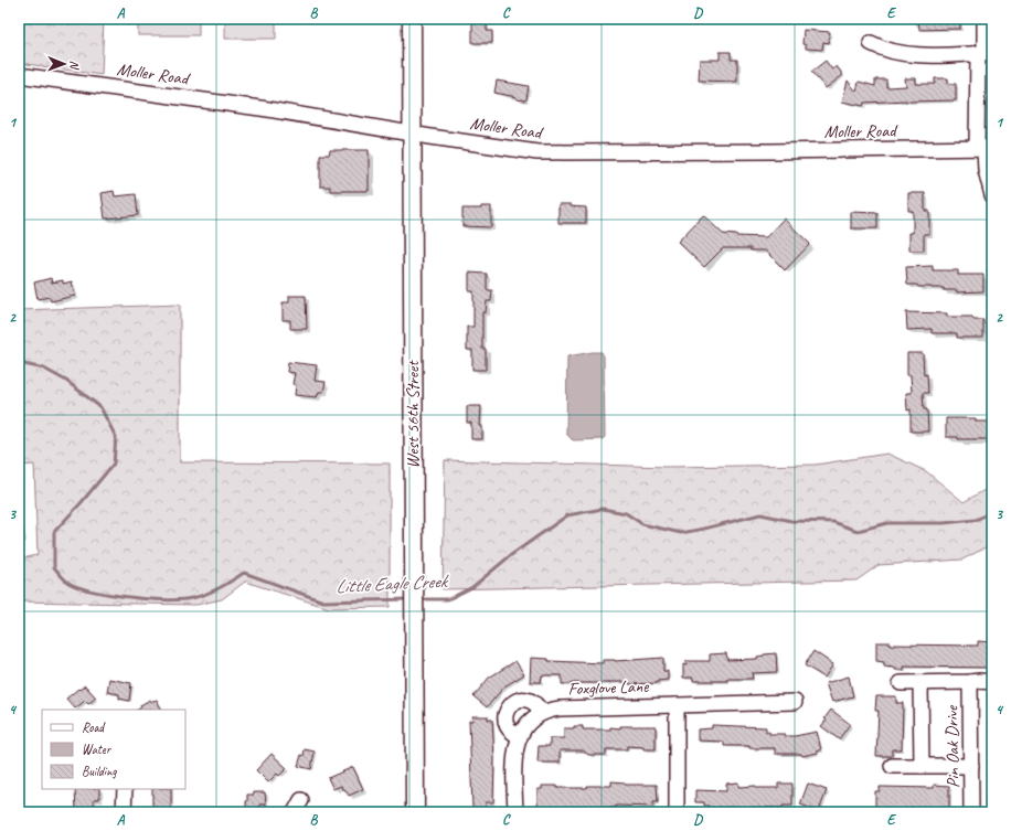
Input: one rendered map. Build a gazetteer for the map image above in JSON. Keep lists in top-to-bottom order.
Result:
{
  "streets": {
    "main road": ["West 56th Street"],
    "street": ["Moller Road", "Foxglove Lane", "Pin Oak Drive"]
  },
  "crossings": [
    ["Moller Road", "West 56th Street"]
  ],
  "water": ["Little Eagle Creek"],
  "legend": ["Road", "Water", "Building"],
  "north": "right",
  "grid": {
    "columns": [
      "A",
      "B",
      "C",
      "D",
      "E"
    ],
    "rows": [
      "1",
      "2",
      "3",
      "4"
    ]
  }
}
